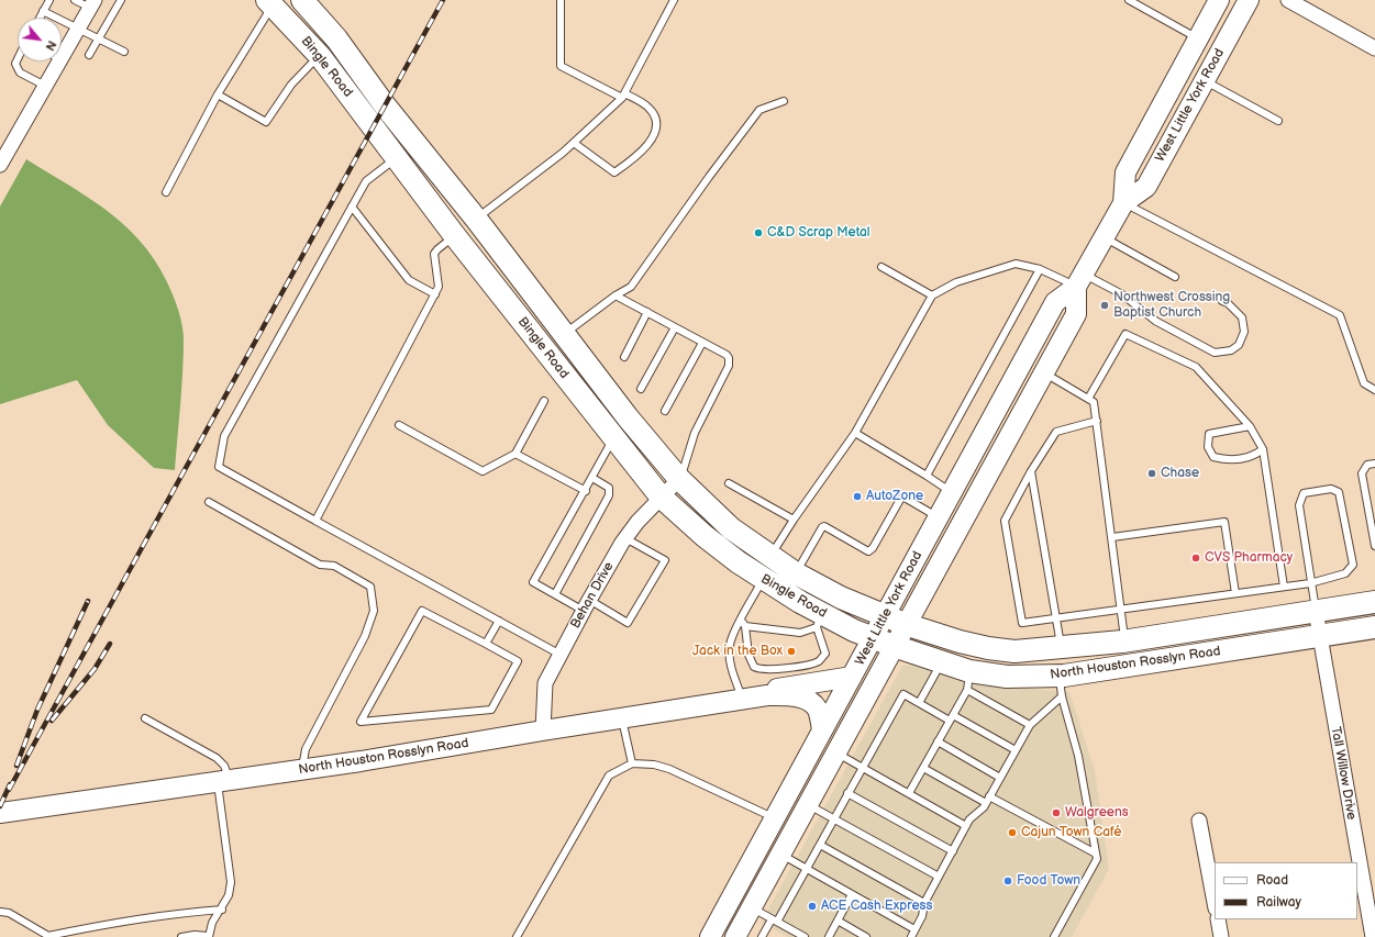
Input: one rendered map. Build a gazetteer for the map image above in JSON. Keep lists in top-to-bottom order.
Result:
{
  "streets": {
    "main road": ["Bingle Road", "West Little York Road", "North Houston Rosslyn Road"],
    "street": ["Behan Drive", "Tall Willow Drive"]
  },
  "crossings": [
    ["Bingle Road", "West Little York Road"],
    ["Bingle Road", "Behan Drive"],
    ["Bingle Road", "North Houston Rosslyn Road"],
    ["West Little York Road", "North Houston Rosslyn Road"],
    ["Behan Drive", "North Houston Rosslyn Road"],
    ["North Houston Rosslyn Road", "Tall Willow Drive"]
  ],
  "places": [
    "C&D Scrap Metal",
    "Northwest Crossing Baptist Church",
    "Chase",
    "AutoZone",
    "CVS Pharmacy",
    "Jack in the Box",
    "Walgreens",
    "Cajun Town Café",
    "Food Town",
    "ACE Cash Express"
  ],
  "legend": ["Road", "Railway"],
  "north": "bottom right"
}
